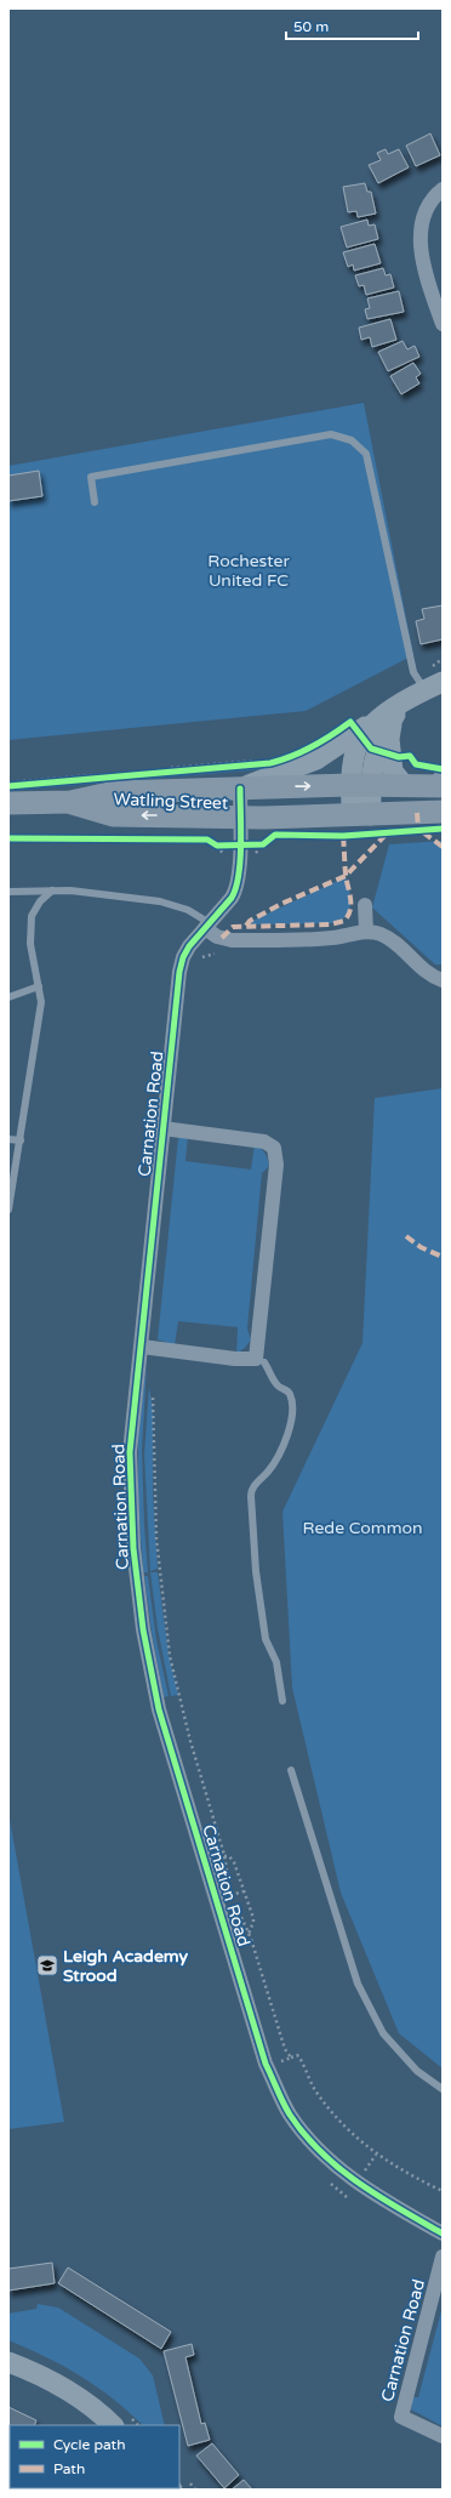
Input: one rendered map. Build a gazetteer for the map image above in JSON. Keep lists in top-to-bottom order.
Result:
{
  "streets": {
    "main road": ["Watling Street"],
    "street": ["Carnation Road"]
  },
  "crossings": [
    ["Watling Street", "Carnation Road"]
  ],
  "parks": ["Rochester United FC", "Rede Common"],
  "places": {
    "school or university": ["Leigh Academy Strood"]
  },
  "legend": ["Cycle path", "Path"],
  "scale_bar": "50 m"
}
